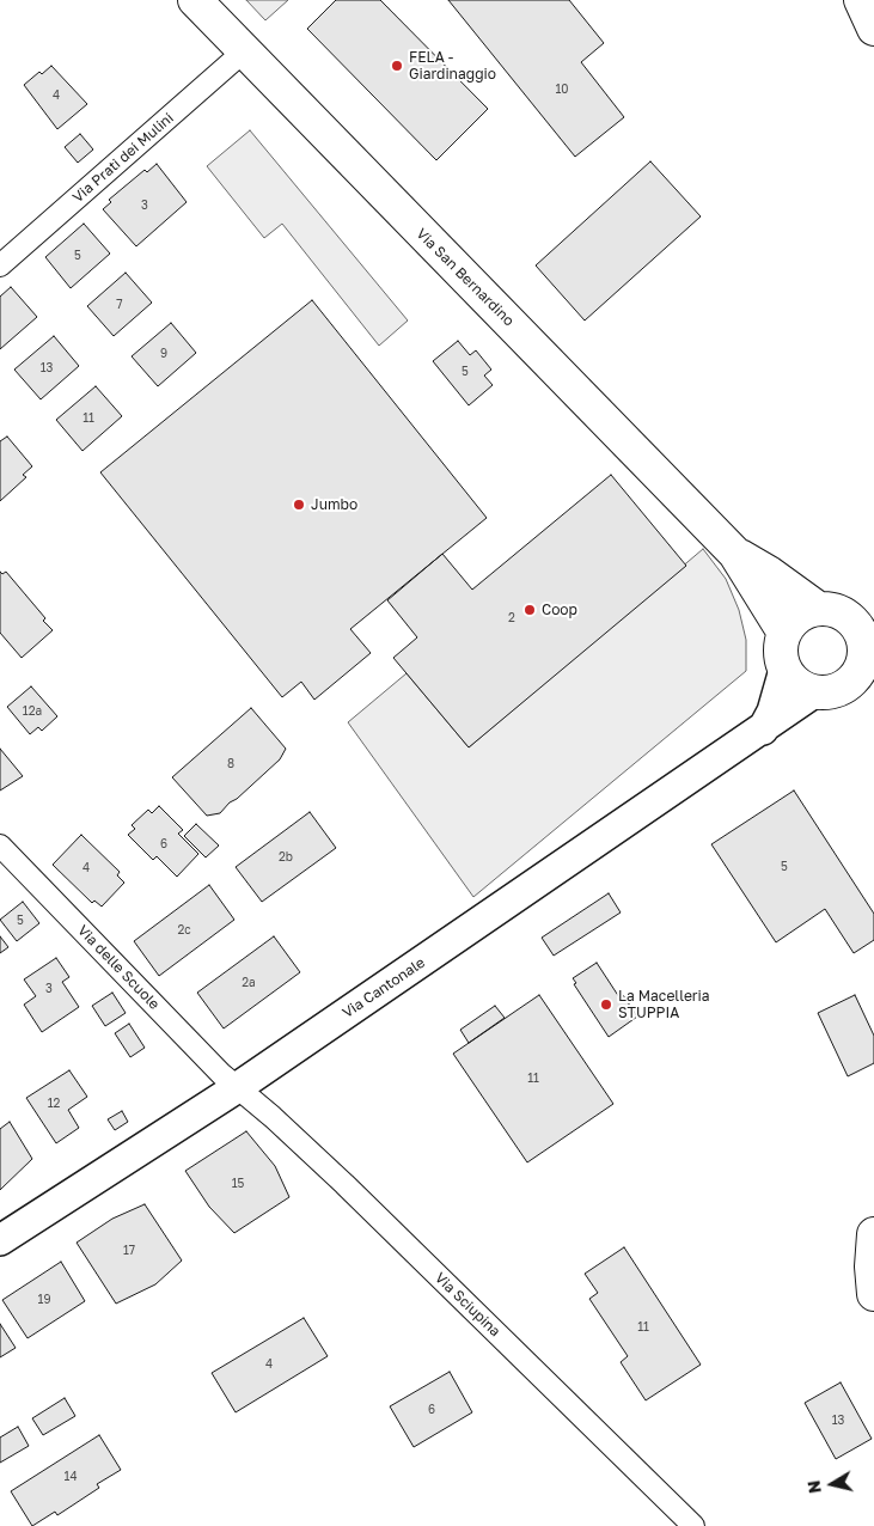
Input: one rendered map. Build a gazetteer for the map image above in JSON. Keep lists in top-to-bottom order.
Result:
{
  "streets": {
    "main road": ["Via San Bernardino"],
    "street": [
      "Via Prati dei Mulini",
      "Via delle Scuole",
      "Via Cantonale",
      "Via Sciupina"
    ]
  },
  "crossings": [
    ["Via Prati dei Mulini", "Via San Bernardino"],
    ["Via San Bernardino", "Via Cantonale"],
    ["Via delle Scuole", "Via Cantonale"],
    ["Via delle Scuole", "Via Sciupina"],
    ["Via Cantonale", "Via Sciupina"]
  ],
  "places": [
    "FELA - Giardinaggio",
    "Jumbo",
    "Coop",
    "La Macelleria STUPPIA"
  ],
  "house_numbers": [
    "10",
    "4",
    "3",
    "5",
    "7",
    "9",
    "13",
    "5",
    "11",
    "2",
    "12a",
    "8",
    "6",
    "2b",
    "5",
    "4",
    "5",
    "2c",
    "2a",
    "3",
    "11",
    "12",
    "15",
    "17",
    "19",
    "11",
    "4",
    "6",
    "13",
    "14"
  ],
  "north": "left"
}
